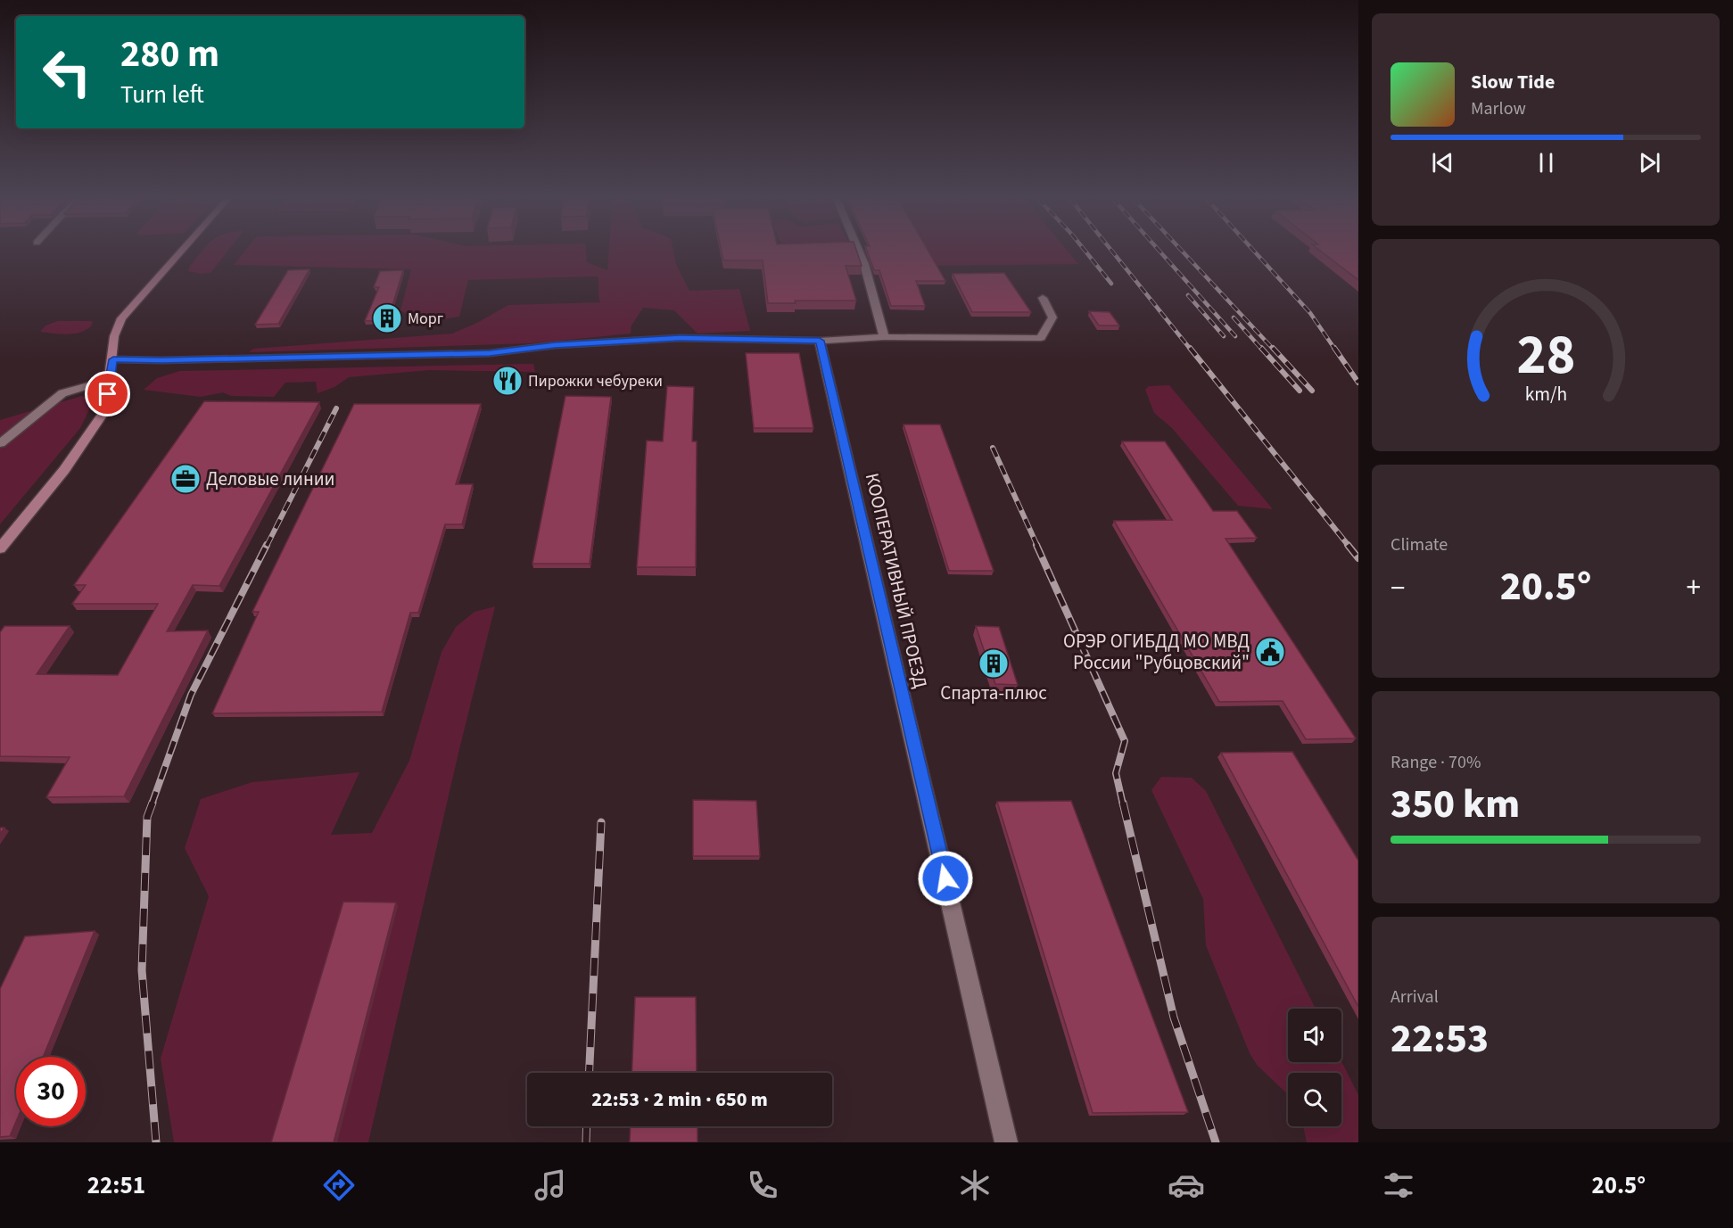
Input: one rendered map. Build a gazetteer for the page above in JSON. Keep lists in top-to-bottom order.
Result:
{
  "streets": {
    "street": ["КООПЕРАТИВНЫЙ ПРОЕЗД"]
  },
  "places": {
    "building": ["Морг", "Спарта-плюс"],
    "restaurant": ["Пирожки чебуреки"],
    "office": ["Деловые линии"],
    "public building": ["ОРЭР ОГИБДД МО МВД России \"Рубцовский\""]
  },
  "page": {
    "turn": ["280 m", "Turn left"],
    "song": ["Slow Tide", "Marlow"],
    "tile": [
      "Climate",
      ["Range · 70%", "350 km"],
      ["Arrival", "22:53"]
    ],
    "heat": ["−", "20.5°", "+"],
    "limit": "30",
    "trip": "22:53 · 2 min · 650 m",
    "tabs": ["22:51", "20.5°"],
    "gauge": ["28", "km/h"]
  }
}
